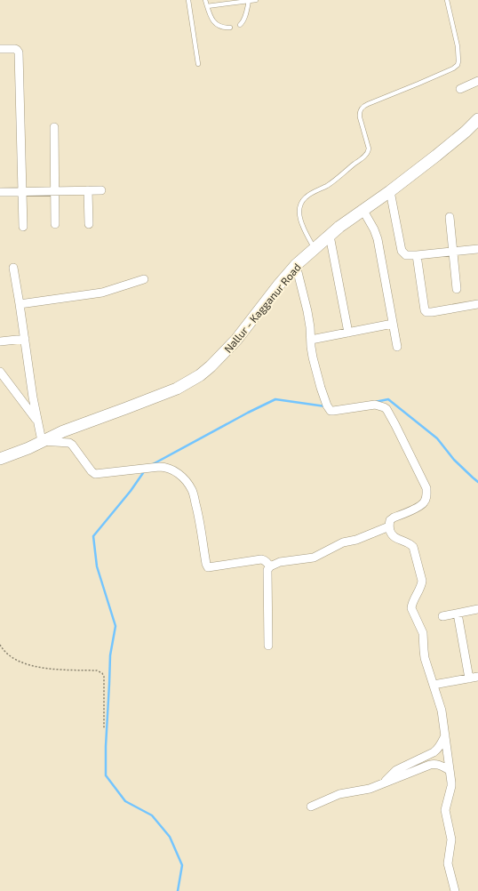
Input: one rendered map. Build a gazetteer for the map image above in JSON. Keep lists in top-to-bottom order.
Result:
{
  "streets": {
    "main road": ["Nallur - Kagganur Road"]
  }
}
